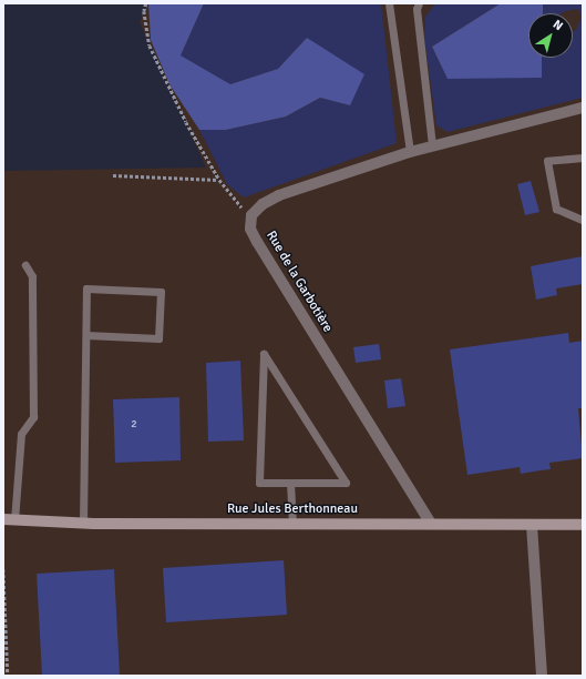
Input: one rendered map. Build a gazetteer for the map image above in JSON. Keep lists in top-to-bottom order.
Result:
{
  "streets": {
    "main road": ["Rue Jules Berthonneau"],
    "street": ["Rue de la Garbotière"]
  },
  "crossings": [
    ["Rue de la Garbotière", "Rue Jules Berthonneau"]
  ],
  "house_numbers": ["2"],
  "north": "top right"
}
